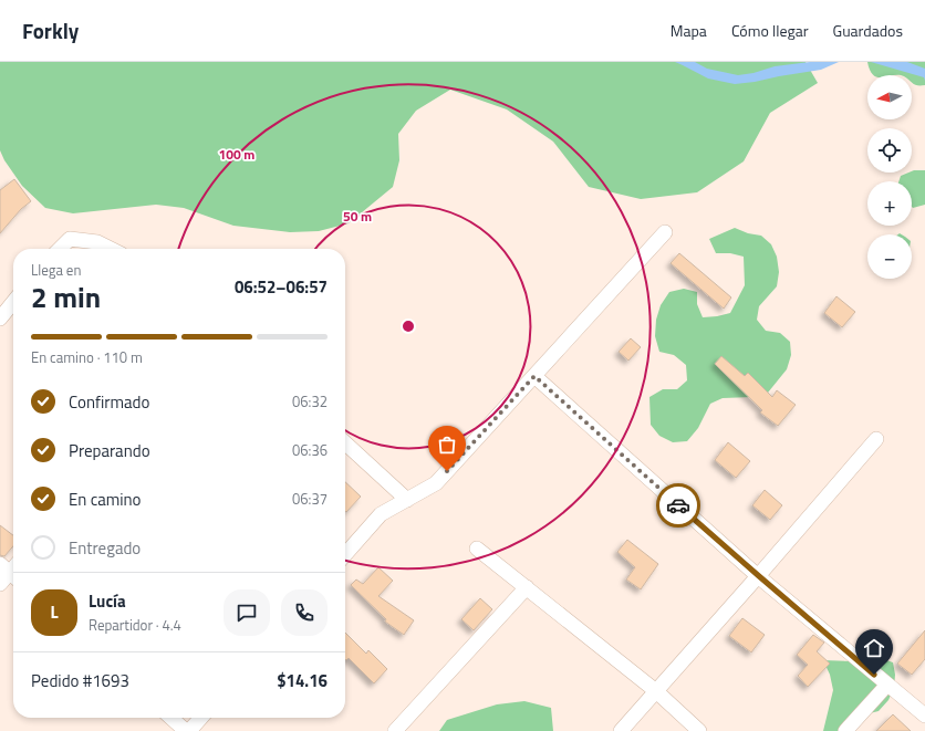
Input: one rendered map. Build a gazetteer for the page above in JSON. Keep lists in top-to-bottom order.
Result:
{
  "north": "left",
  "page": {
    "header": "Forkly",
    "nav": ["Mapa", "Cómo llegar", "Guardados"],
    "map_buttons": ["+", "−"],
    "heading": ["2 min", "Llega en", "06:52–06:57"],
    "panel": [
      "Lucía",
      "Repartidor · 4.4",
      "Pedido #1693",
      "$14.16"
    ],
    "bar": "En camino · 110 m",
    "list": [
      ["Confirmado", "06:32"],
      ["Preparando", "06:36"],
      ["En camino", "06:37"],
      "Entregado"
    ],
    "round": "L"
  },
  "rings": ["100 m", "50 m"]
}
